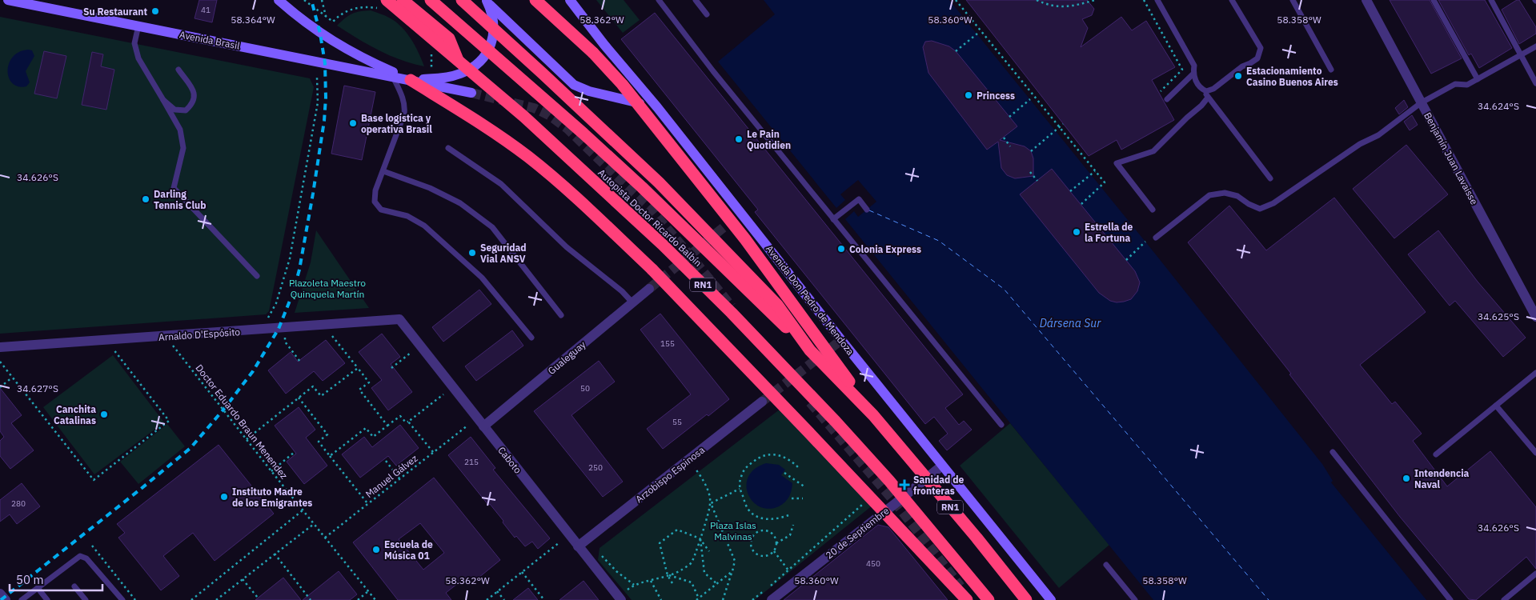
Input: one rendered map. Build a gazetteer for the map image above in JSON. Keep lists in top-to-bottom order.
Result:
{
  "streets": {
    "highway": ["Autopista Doctor Ricardo Balbín", "RN1"],
    "main road": ["Avenida Brasil", "Avenida Don Pedro de Mendoza"],
    "street": [
      "Benjamín Juan Lavaisse",
      "Arnaldo D'Espósito",
      "Gualeguay",
      "Caboto",
      "Arzobispo Espinosa",
      "20 de Septiembre"
    ],
    "path": ["Doctor Eduardo Braun Menendez", "Manuel Gálvez"]
  },
  "crossings": [
    ["Avenida Don Pedro de Mendoza", "20 de Septiembre"],
    ["Arnaldo D'Espósito", "Caboto"],
    ["Gualeguay", "Caboto"],
    ["Doctor Eduardo Braun Menendez", "Manuel Gálvez"],
    ["Caboto", "Arzobispo Espinosa"]
  ],
  "water": ["Dársena Sur"],
  "parks": ["Plazoleta Maestro Quinquela Martín", "Plaza Islas Malvinas"],
  "places": {
    "other": [
      "Su Restaurant",
      "Estacionamiento Casino Buenos Aires",
      "Princess",
      "Base logística y operativa Brasil",
      "Le Pain Quotidien",
      "Darling Tennis Club",
      "Estrella de la Fortuna",
      "Colonia Express",
      "Seguridad Vial ANSV",
      "Canchita Catalinas",
      "Intendencia Naval",
      "Instituto Madre de los Emigrantes",
      "Escuela de Música 01"
    ],
    "health": ["Sanidad de fronteras"]
  },
  "house_numbers": [
    "41",
    "155",
    "50",
    "55",
    "215",
    "250",
    "280",
    "450"
  ],
  "scale_bar": "50 m",
  "coordinates": [
    "58.364°W",
    "58.362°W",
    "58.360°W",
    "58.358°W",
    "34.624°S",
    "34.626°S",
    "34.625°S",
    "34.627°S"
  ]
}
